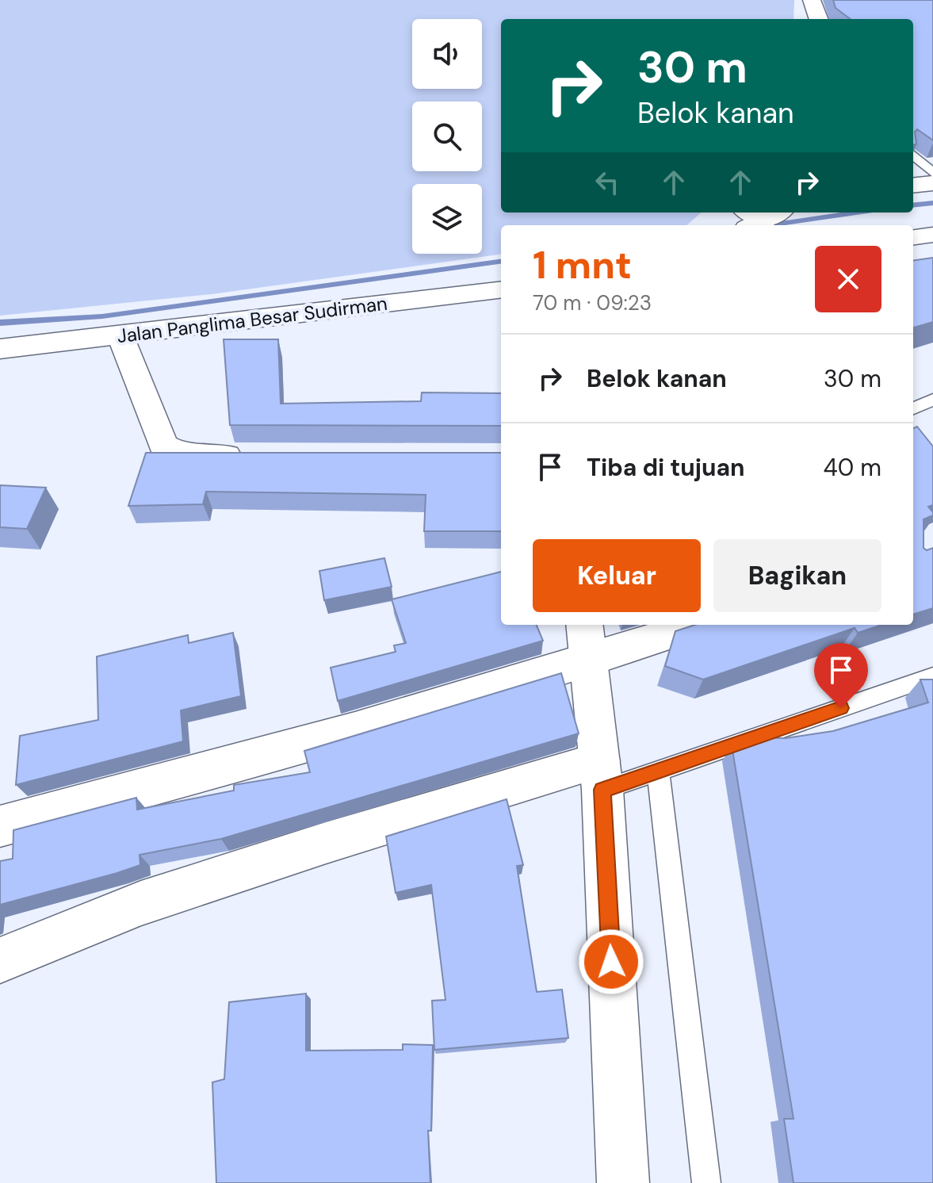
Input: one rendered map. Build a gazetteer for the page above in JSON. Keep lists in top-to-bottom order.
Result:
{
  "streets": {
    "street": ["Jalan Panglima Besar Sudirman"]
  },
  "page": {
    "turn": ["30 m", "Belok kanan"],
    "heading": ["1 mnt", "70 m · 09:23"],
    "list": [
      {
        "name": "Belok kanan",
        "value": "30 m"
      },
      {
        "name": "Tiba di tujuan",
        "value": "40 m"
      }
    ],
    "buttons": ["Keluar", "Bagikan"]
  }
}
